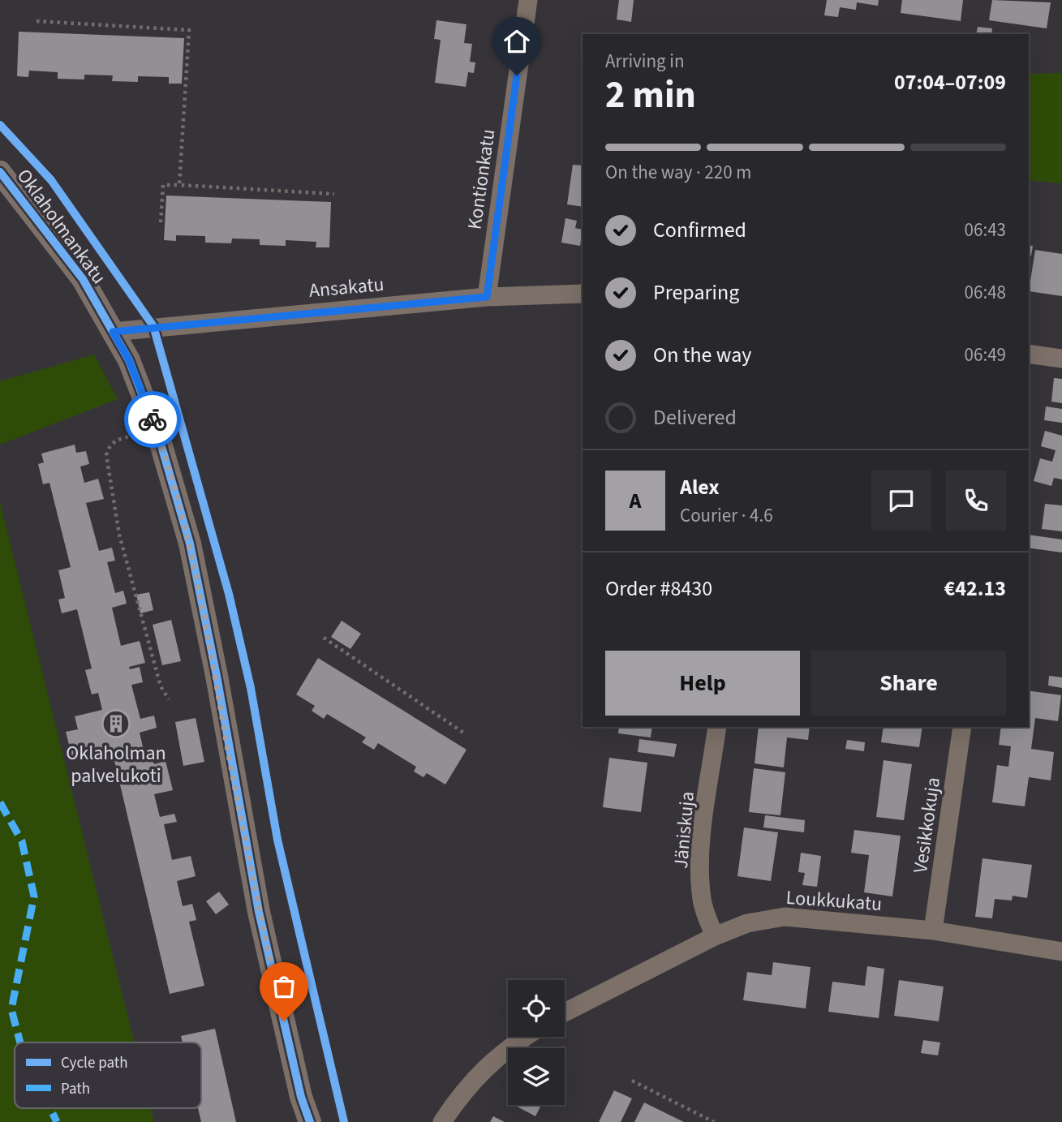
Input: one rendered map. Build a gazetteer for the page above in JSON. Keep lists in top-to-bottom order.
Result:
{
  "streets": {
    "street": [
      "Kontionkatu",
      "Oklaholmankatu",
      "Ansakatu",
      "Vesikkokuja",
      "Jäniskuja",
      "Loukkukatu"
    ]
  },
  "crossings": [
    ["Kontionkatu", "Ansakatu"],
    ["Oklaholmankatu", "Ansakatu"],
    ["Vesikkokuja", "Loukkukatu"],
    ["Jäniskuja", "Loukkukatu"]
  ],
  "places": {
    "building": ["Oklaholman palvelukoti"]
  },
  "legend": ["Cycle path", "Path"],
  "page": {
    "heading": ["2 min", "Arriving in", "07:04–07:09"],
    "panel": [
      "Alex",
      "Courier · 4.6",
      "Order #8430",
      "€42.13"
    ],
    "bar": "On the way · 220 m",
    "list": [
      ["Confirmed", "06:43"],
      ["Preparing", "06:48"],
      ["On the way", "06:49"],
      "Delivered"
    ],
    "round": "A",
    "buttons": ["Help", "Share"]
  }
}
